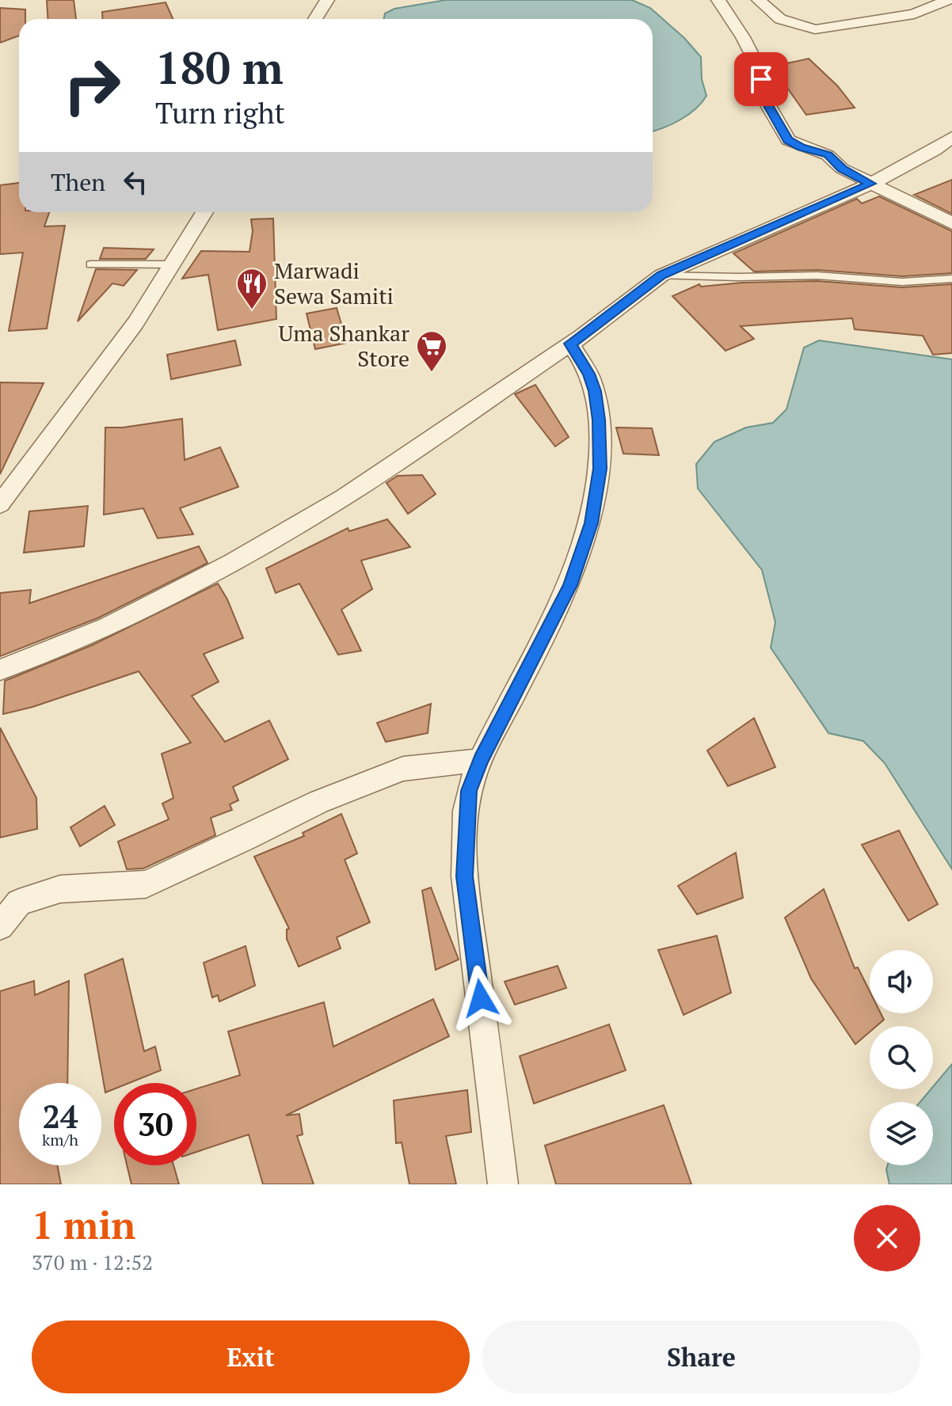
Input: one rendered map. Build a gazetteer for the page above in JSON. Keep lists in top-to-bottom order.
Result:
{
  "places": {
    "restaurant": ["Marwadi Sewa Samiti"],
    "supermarket": ["Uma Shankar Store"]
  },
  "page": {
    "turn": ["180 m", "Turn right"],
    "then": "Then",
    "speed": "24 km/h",
    "limit": "30",
    "heading": ["1 min", "370 m · 12:52"],
    "buttons": ["Exit", "Share"]
  }
}
